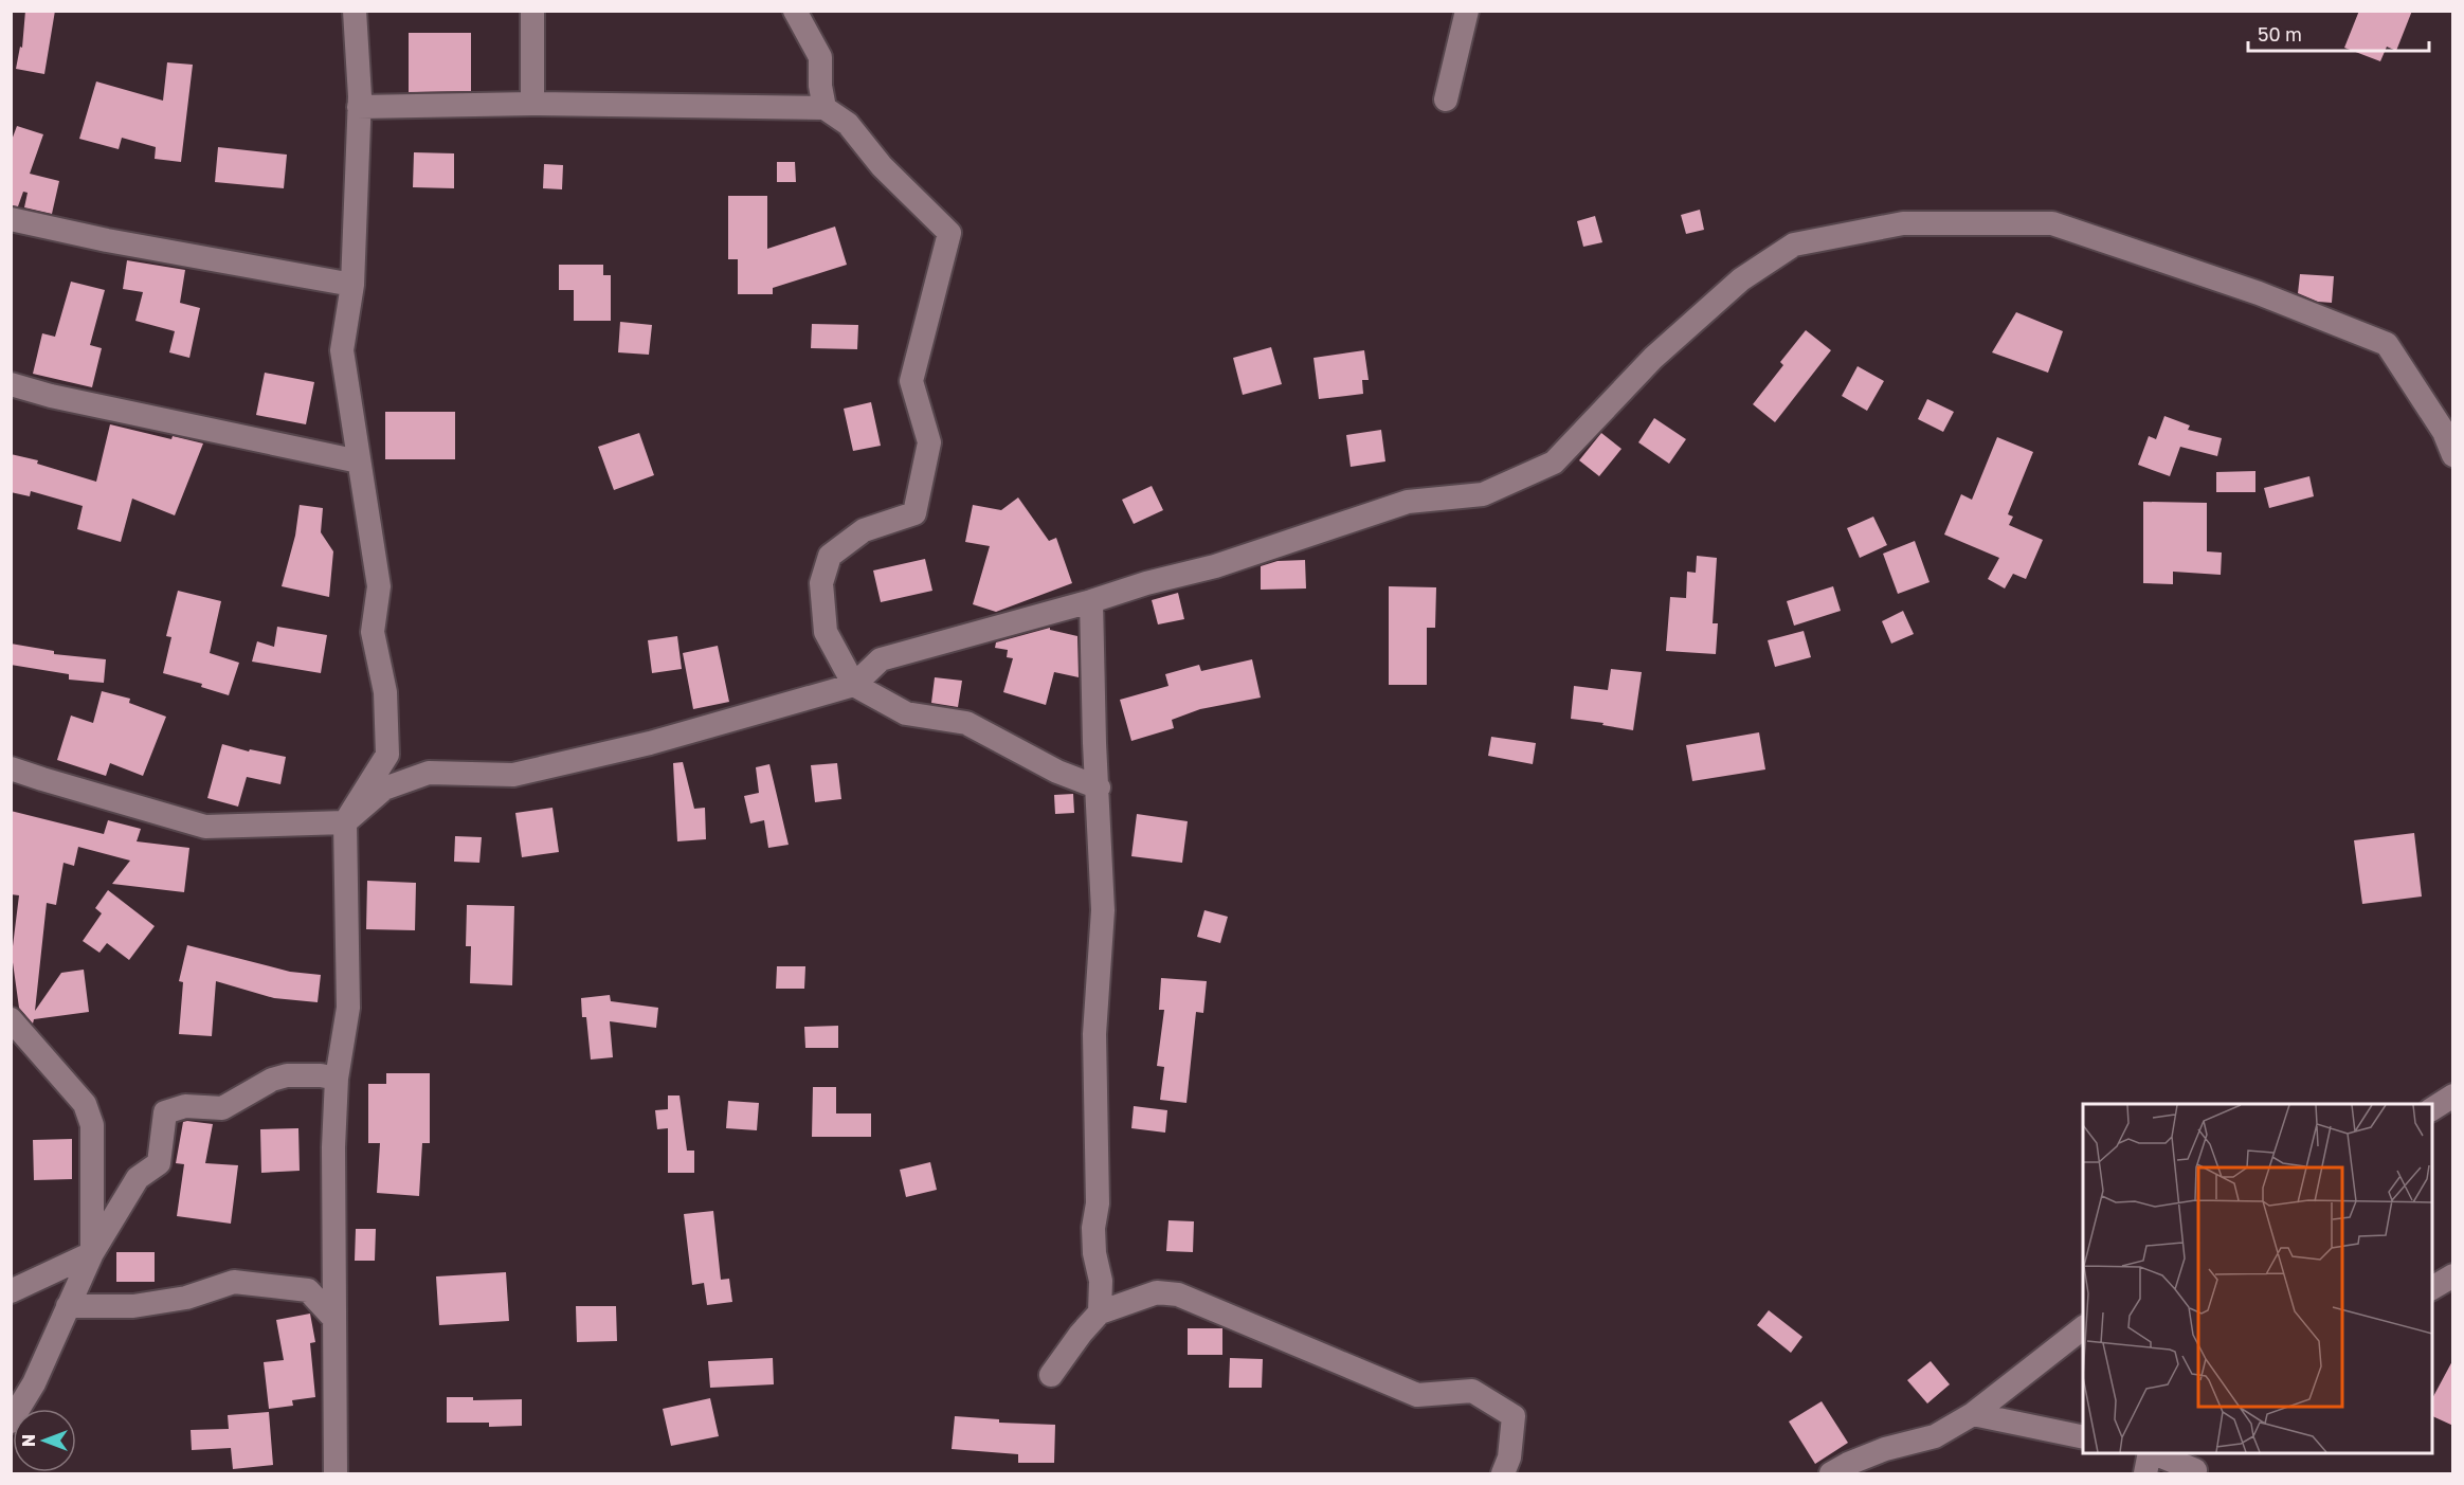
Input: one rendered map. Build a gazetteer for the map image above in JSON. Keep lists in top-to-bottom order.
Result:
{
  "scale_bar": "50 m",
  "north": "left"
}
